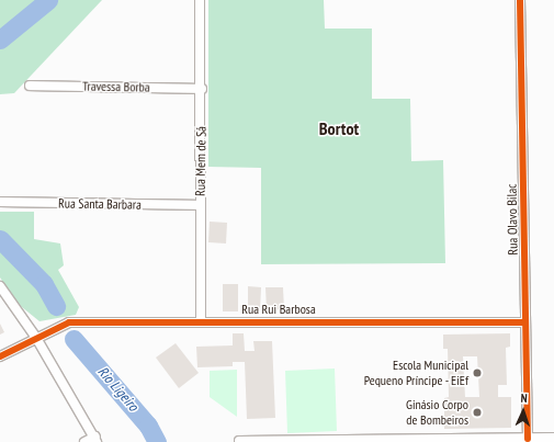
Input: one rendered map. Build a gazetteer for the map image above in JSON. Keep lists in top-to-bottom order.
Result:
{
  "streets": {
    "street": [
      "Travessa Borba",
      "Rua Mem de Sá",
      "Rua Santa Barbara",
      "Rua Olavo Bilac",
      "Rua Rui Barbosa"
    ]
  },
  "crossings": [
    ["Travessa Borba", "Rua Mem de Sá"],
    ["Rua Mem de Sá", "Rua Santa Barbara"],
    ["Rua Mem de Sá", "Rua Rui Barbosa"],
    ["Rua Olavo Bilac", "Rua Rui Barbosa"]
  ],
  "districts": ["Bortot"],
  "water": ["Rio Ligeiro"],
  "places": ["Escola Municipal Pequeno Príncipe - EiEf", "Ginásio Corpo de Bombeiros"],
  "north": "top"
}
